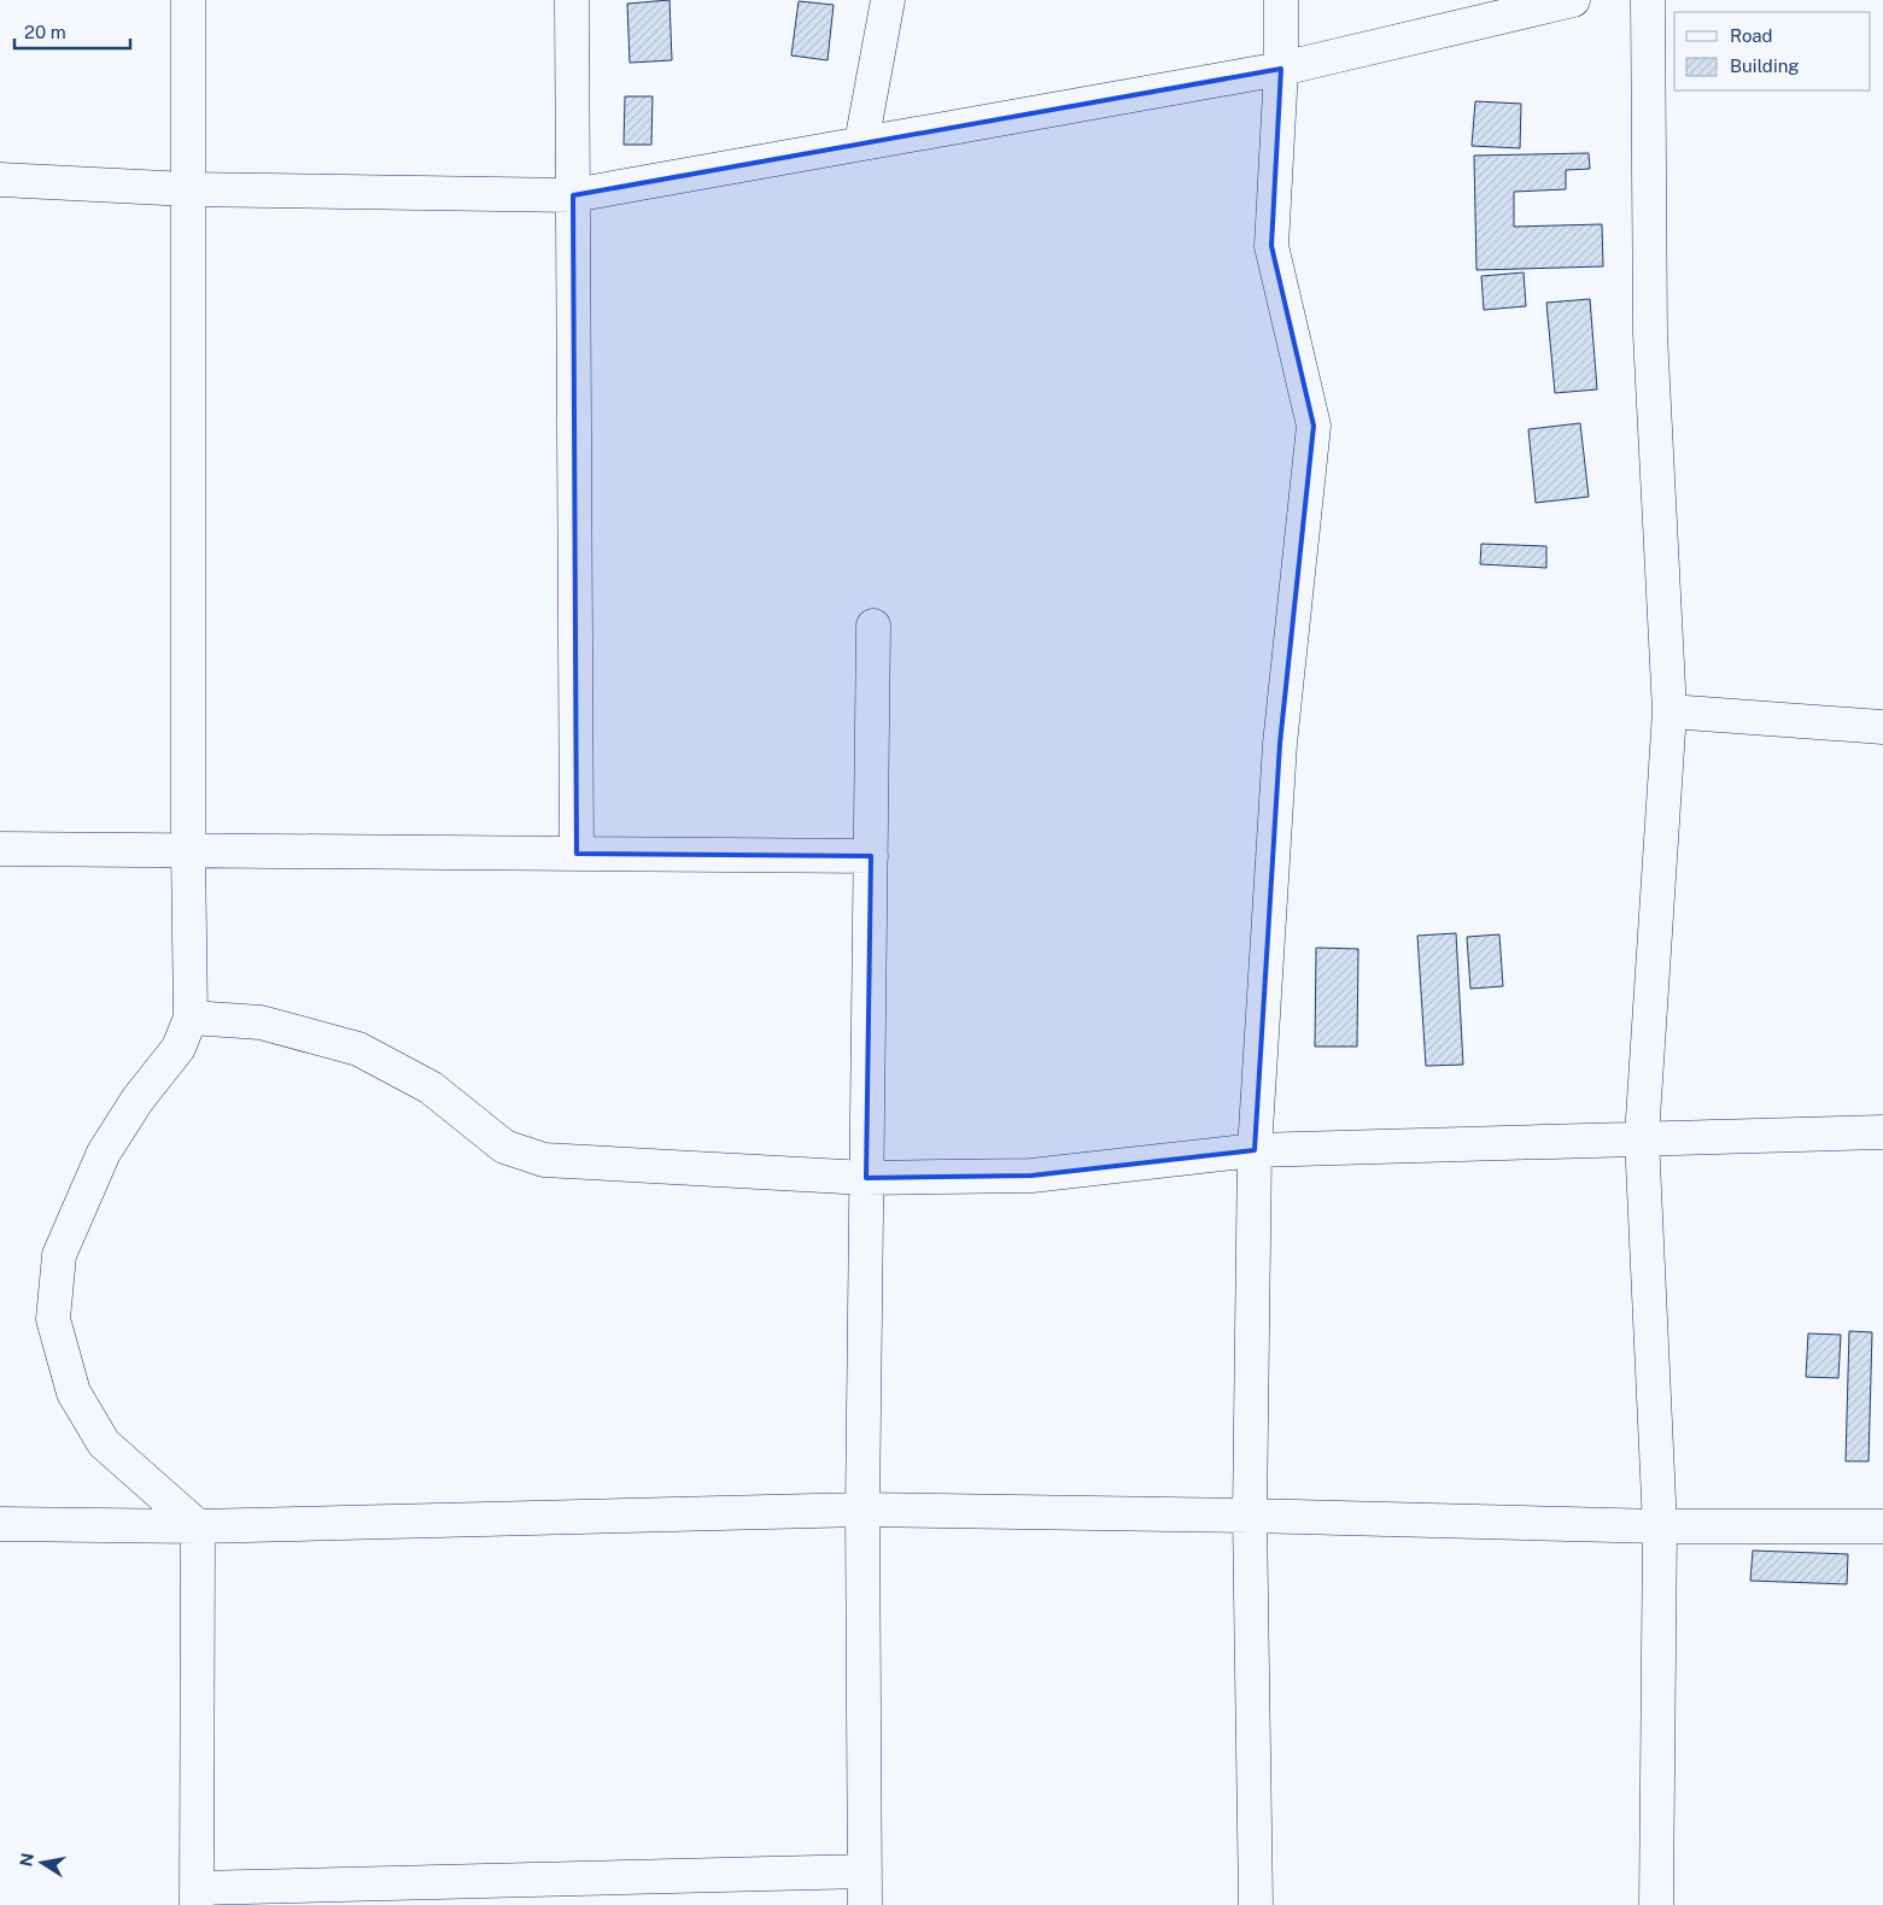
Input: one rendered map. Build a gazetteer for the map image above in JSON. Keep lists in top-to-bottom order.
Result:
{
  "legend": ["Road", "Building"],
  "scale_bar": "20 m",
  "north": "left"
}
